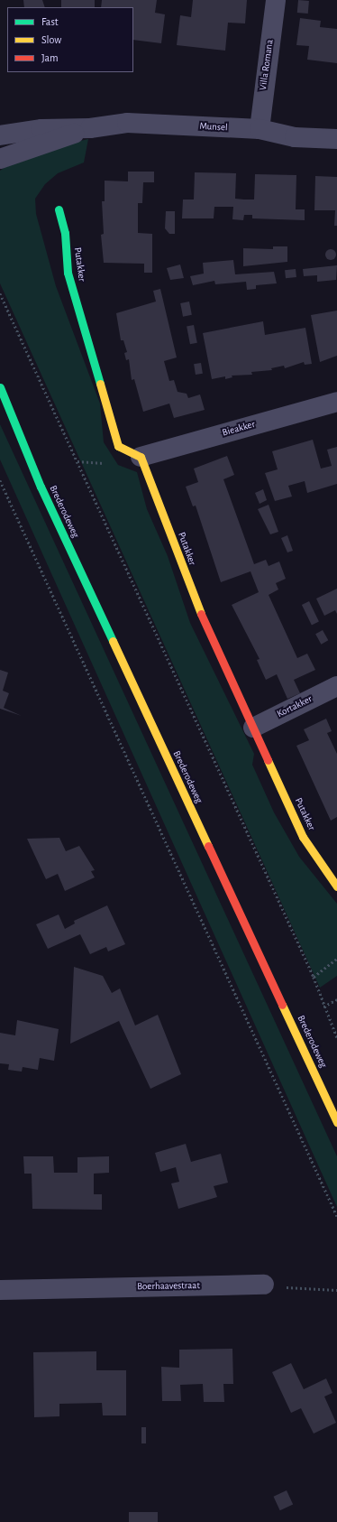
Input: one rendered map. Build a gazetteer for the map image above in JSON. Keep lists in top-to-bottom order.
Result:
{
  "streets": {
    "main road": ["Putakker", "Brederodeweg"],
    "street": [
      "Villa Romana",
      "Munsel",
      "Bieakker",
      "Kortakker",
      "Boerhaavestraat"
    ]
  },
  "crossings": [
    ["Villa Romana", "Munsel"],
    ["Putakker", "Bieakker"],
    ["Putakker", "Kortakker"]
  ],
  "legend": ["Fast", "Slow", "Jam"]
}
